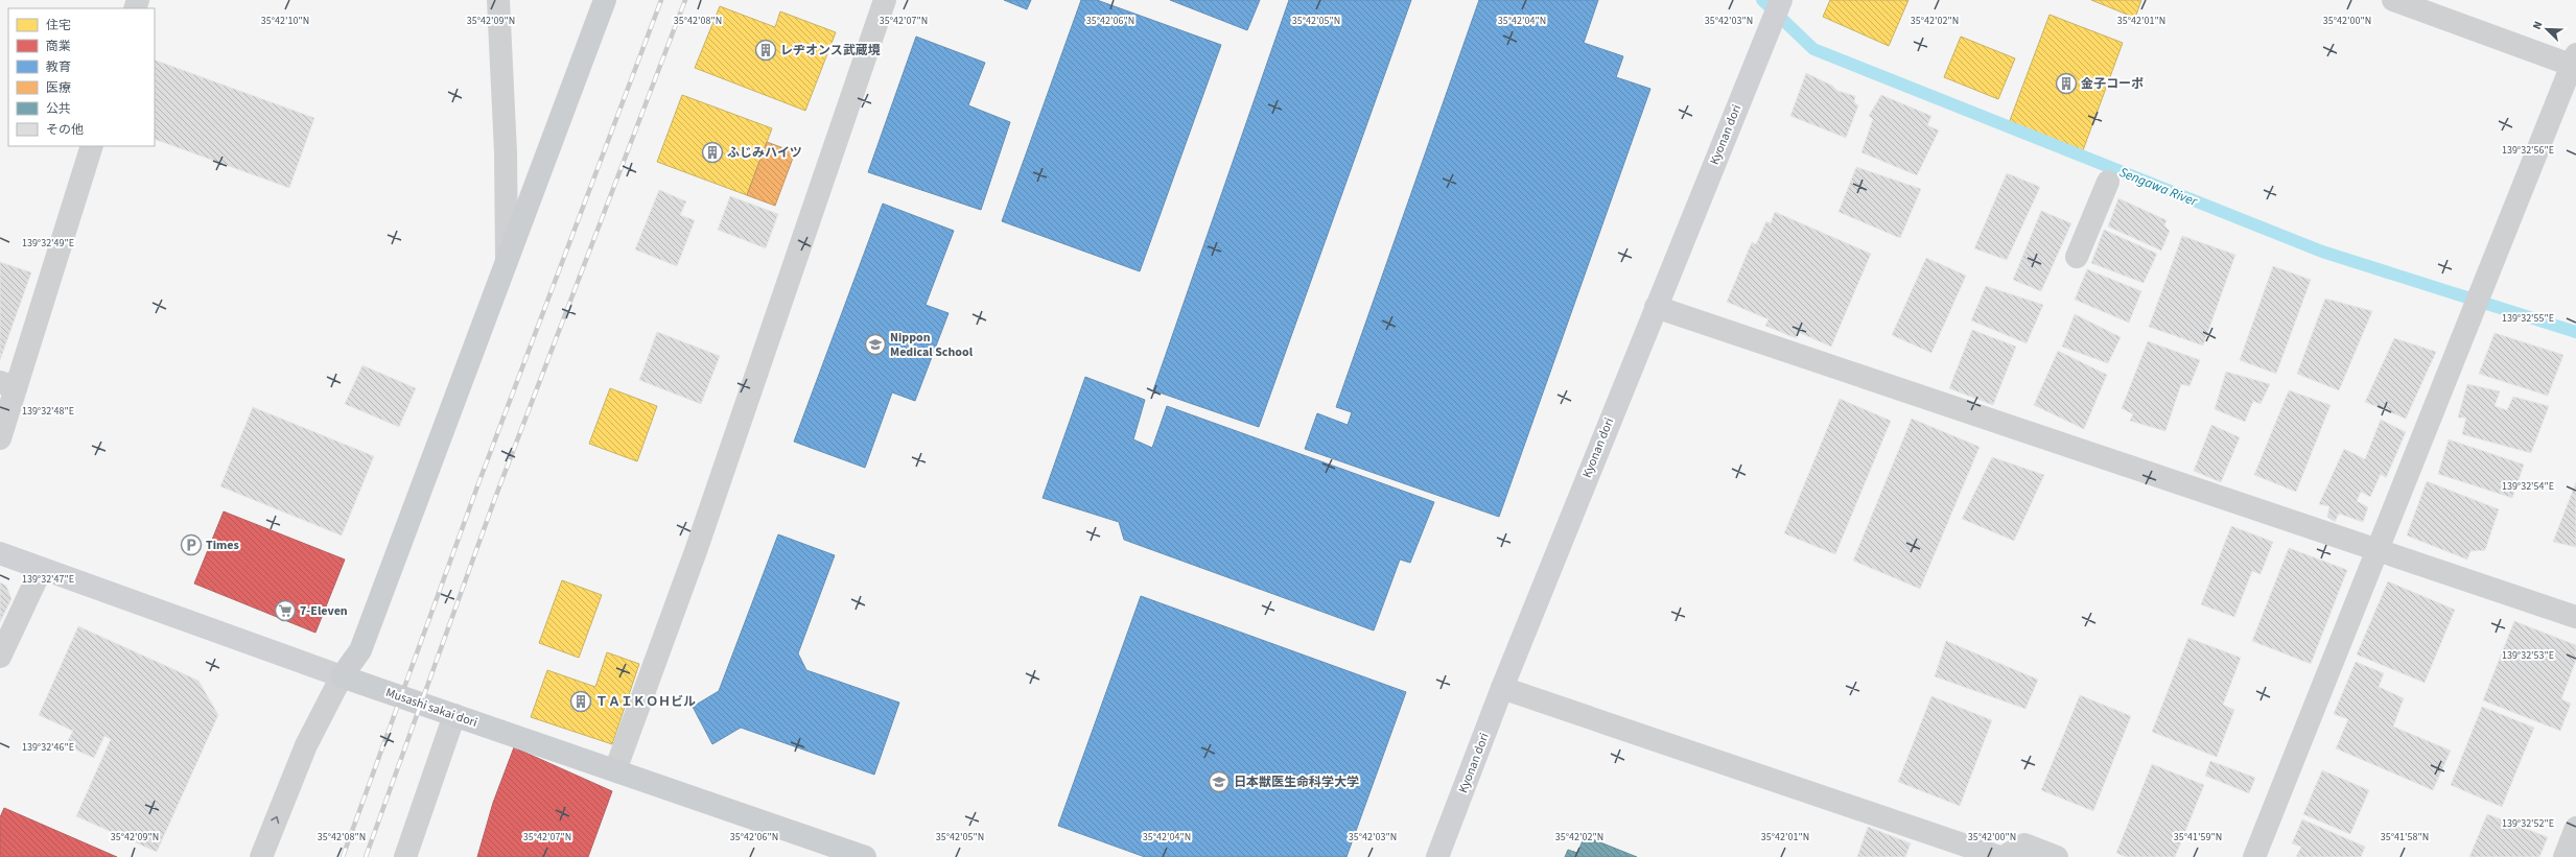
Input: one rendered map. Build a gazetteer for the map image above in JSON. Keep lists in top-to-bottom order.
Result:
{
  "streets": {
    "main road": ["Musashi sakai dori"],
    "street": ["Kyonan dori"]
  },
  "water": ["Sengawa River"],
  "places": {
    "building": [
      "レヂオンス武蔵境",
      "金子コーポ",
      "ふじみハイツ",
      "ＴＡＩＫＯＨビル"
    ],
    "school or university": ["Nippon Medical School", "日本獣医生命科学大学"],
    "parking": ["Times"],
    "supermarket": ["7-Eleven"]
  },
  "legend": [
    "住宅",
    "商業",
    "教育",
    "医療",
    "公共",
    "その他"
  ],
  "north": "top left",
  "coordinates": [
    "35°42'10\"N",
    "35°42'09\"N",
    "35°42'07\"N",
    "35°42'02\"N",
    "35°42'01\"N",
    "35°42'00\"N",
    "35°42'08\"N",
    "35°42'06\"N",
    "35°42'05\"N",
    "35°42'04\"N",
    "35°42'03\"N",
    "139°32'56\"E",
    "139°32'49\"E",
    "139°32'55\"E",
    "139°32'48\"E",
    "139°32'54\"E",
    "139°32'47\"E",
    "139°32'53\"E",
    "139°32'46\"E",
    "139°32'52\"E",
    "35°41'59\"N",
    "35°41'58\"N"
  ]
}
